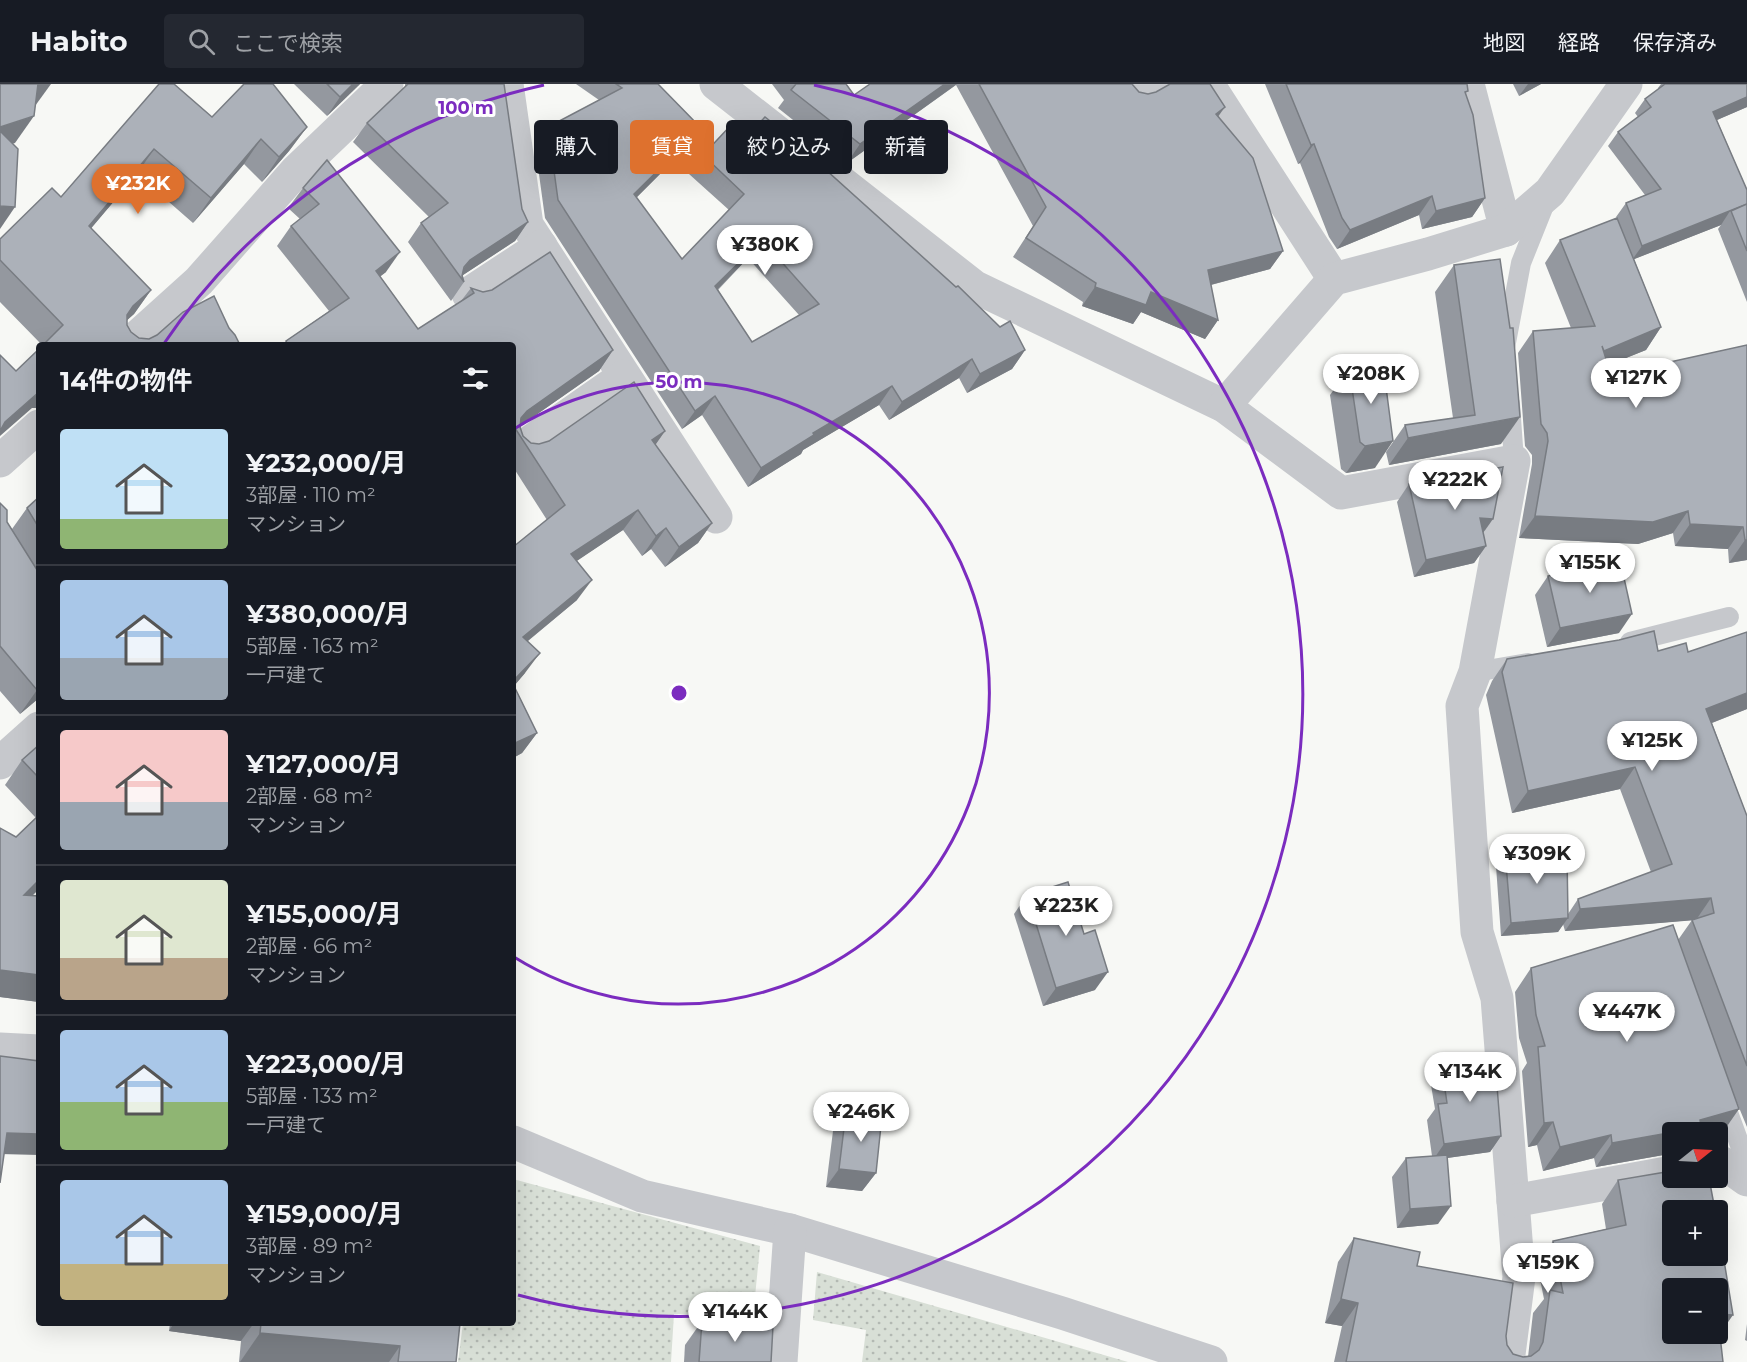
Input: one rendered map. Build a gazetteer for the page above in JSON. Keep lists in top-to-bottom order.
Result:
{
  "north": "right",
  "page": {
    "header": "Habito",
    "search": "ここで検索",
    "nav": ["地図", "経路", "保存済み"],
    "chip": [
      "購入",
      "賃貸",
      "絞り込み",
      "新着"
    ],
    "price": [
      "¥232K",
      "¥380K",
      "¥208K",
      "¥127K",
      "¥222K",
      "¥155K",
      "¥125K",
      "¥309K",
      "¥223K",
      "¥447K",
      "¥134K",
      "¥246K",
      "¥159K",
      "¥144K"
    ],
    "heading": "14件の物件",
    "list": [
      {
        "name": "¥232,000/月",
        "note": "3部屋 · 110 m² · マンション"
      },
      {
        "name": "¥380,000/月",
        "note": "5部屋 · 163 m² · 一戸建て"
      },
      {
        "name": "¥127,000/月",
        "note": "2部屋 · 68 m² · マンション"
      },
      {
        "name": "¥155,000/月",
        "note": "2部屋 · 66 m² · マンション"
      },
      {
        "name": "¥223,000/月",
        "note": "5部屋 · 133 m² · 一戸建て"
      },
      {
        "name": "¥159,000/月",
        "note": "3部屋 · 89 m² · マンション"
      }
    ],
    "map_buttons": ["+", "−"]
  },
  "rings": ["100 m", "50 m"]
}
